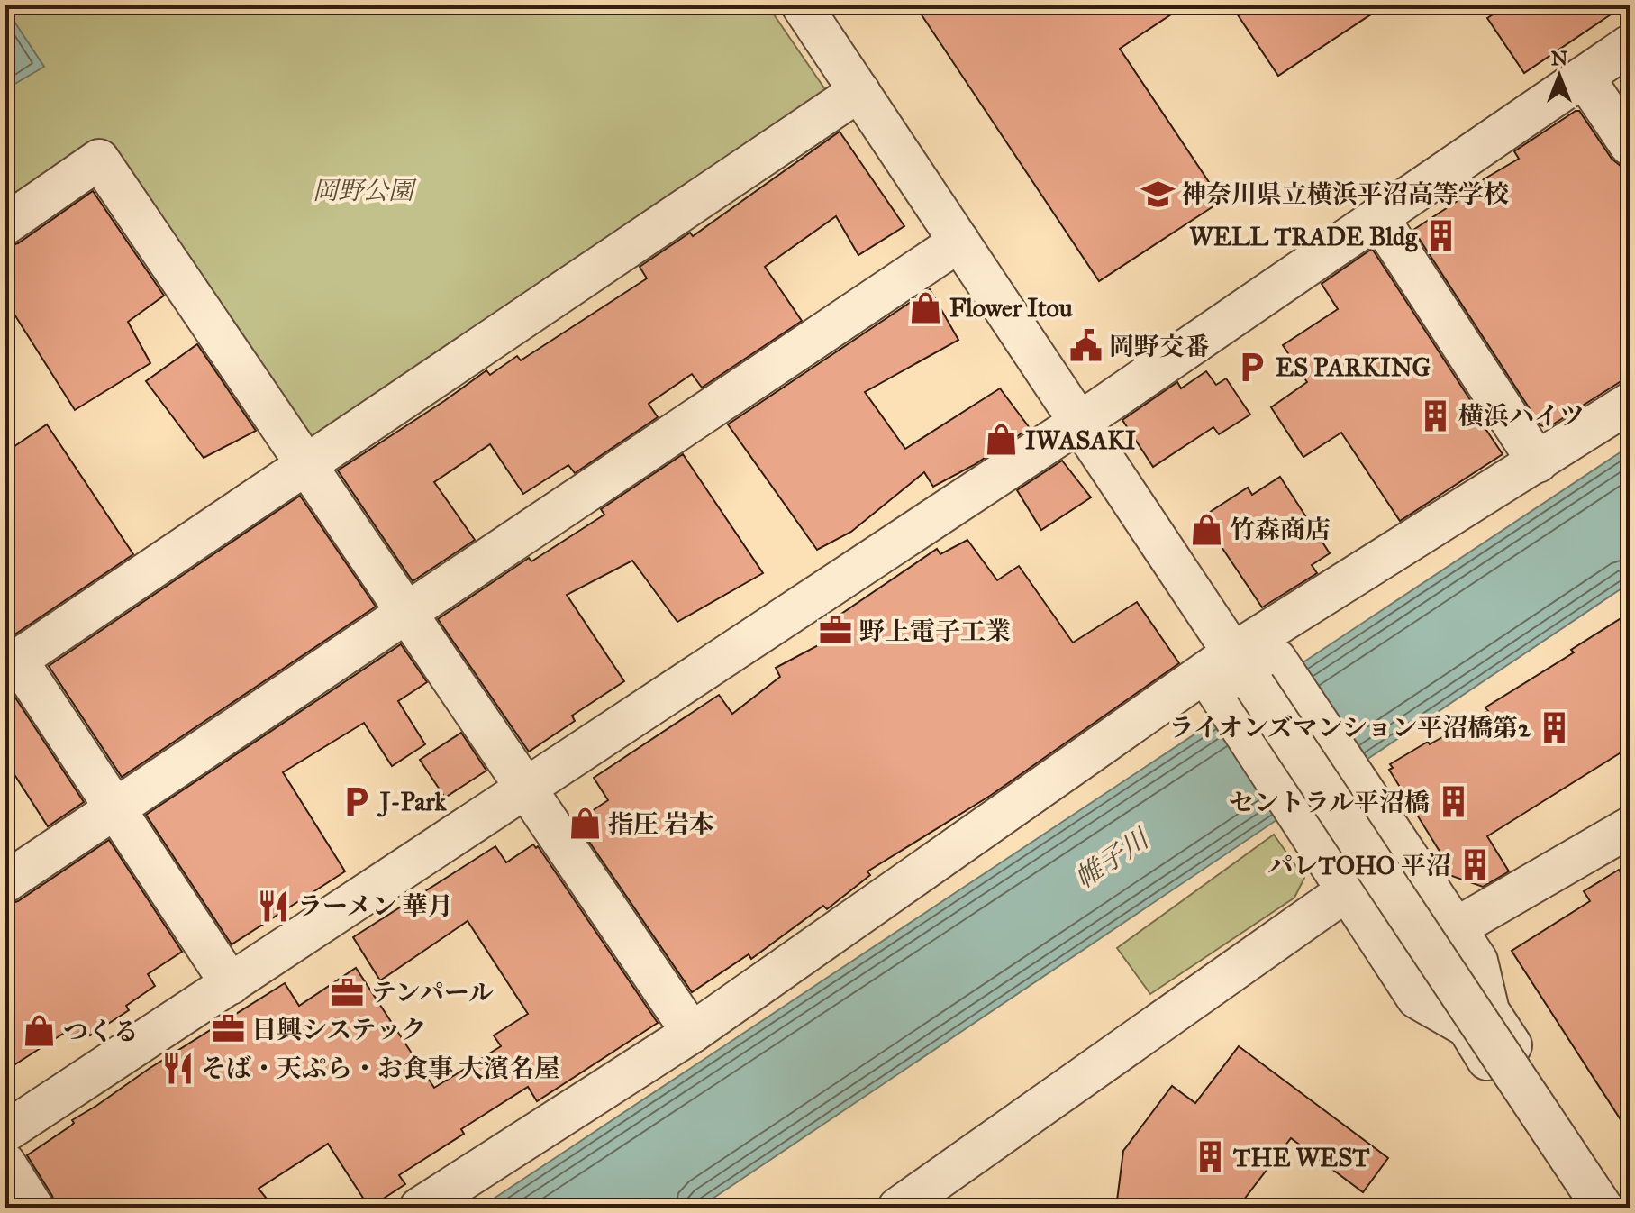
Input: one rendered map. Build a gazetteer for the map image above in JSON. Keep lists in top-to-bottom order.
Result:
{
  "water": ["帷子川"],
  "parks": ["岡野公園"],
  "places": {
    "school or university": ["神奈川県立横浜平沼高等学校"],
    "building": [
      "WELL TRADE Bldg",
      "横浜ハイツ",
      "ライオンズマンション平沼橋第2",
      "セントラル平沼橋",
      "パレTOHO 平沼",
      "THE WEST"
    ],
    "shop": [
      "Flower Itou",
      "IWASAKI",
      "竹森商店",
      "指圧 岩本",
      "つくる"
    ],
    "public building": ["岡野交番"],
    "parking": ["ES PARKING", "J-Park"],
    "office": ["野上電子工業", "テンパール", "日興システック"],
    "restaurant": ["ラーメン 華月", "そば・天ぷら・お食事 大濱名屋"]
  },
  "north": "top"
}
